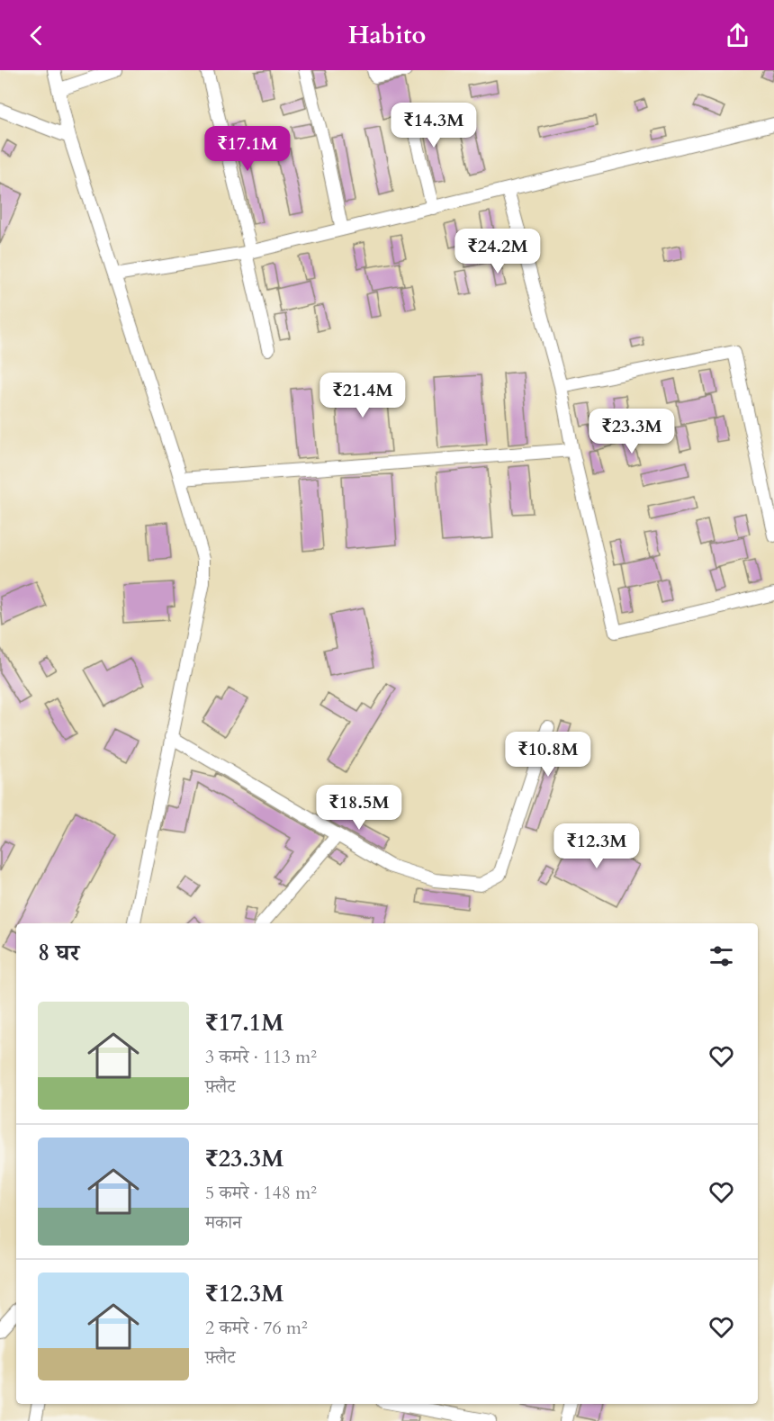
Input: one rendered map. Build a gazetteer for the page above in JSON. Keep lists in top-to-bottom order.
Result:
{
  "page": {
    "header": "Habito",
    "price": [
      "₹14.3M",
      "₹17.1M",
      "₹24.2M",
      "₹21.4M",
      "₹23.3M",
      "₹10.8M",
      "₹18.5M",
      "₹12.3M"
    ],
    "heading": "8 घर",
    "list": [
      {
        "name": "₹17.1M",
        "note": "3 कमरे · 113 m² · फ़्लैट"
      },
      {
        "name": "₹23.3M",
        "note": "5 कमरे · 148 m² · मकान"
      },
      {
        "name": "₹12.3M",
        "note": "2 कमरे · 76 m² · फ़्लैट"
      }
    ]
  }
}
